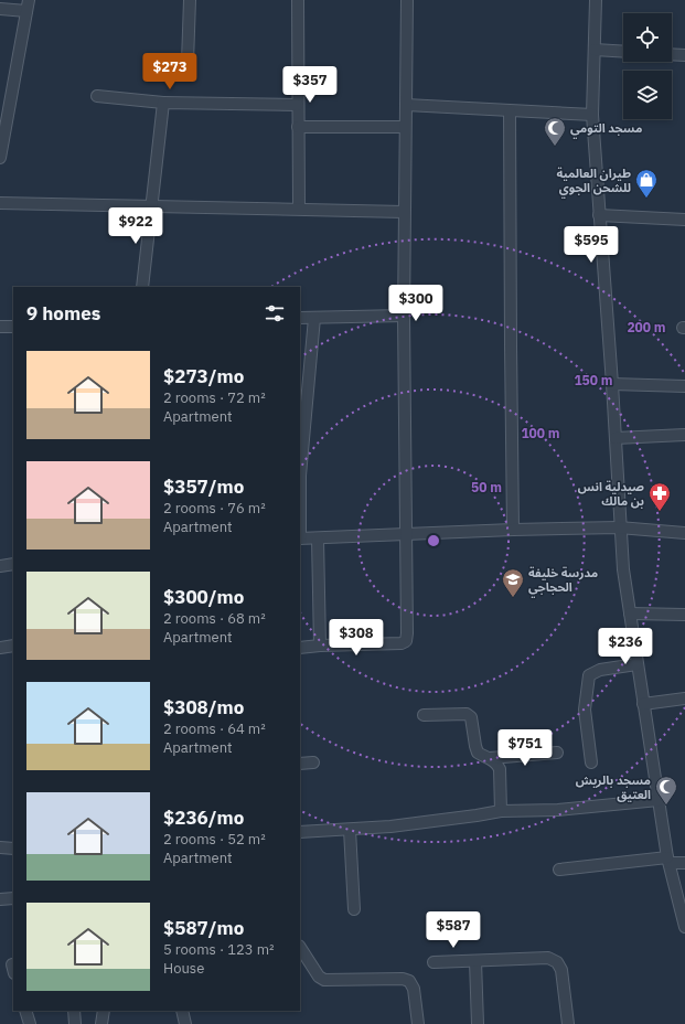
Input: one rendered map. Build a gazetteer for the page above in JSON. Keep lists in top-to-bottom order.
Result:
{
  "places": {
    "mosque": ["مسجد التومي", "مسجد بالريش العتيق"],
    "shop": ["طيران العالمية للشحن الجوي"],
    "pharmacy": ["صيدلية انس بن مالك"],
    "school or university": ["مدرسة خليفة الحجاجي"]
  },
  "page": {
    "price": [
      "$273",
      "$357",
      "$922",
      "$595",
      "$300",
      "$308",
      "$236",
      "$751",
      "$587"
    ],
    "heading": "9 homes",
    "list": [
      {
        "name": "$273/mo",
        "note": "2 rooms · 72 m² · Apartment"
      },
      {
        "name": "$357/mo",
        "note": "2 rooms · 76 m² · Apartment"
      },
      {
        "name": "$300/mo",
        "note": "2 rooms · 68 m² · Apartment"
      },
      {
        "name": "$308/mo",
        "note": "2 rooms · 64 m² · Apartment"
      },
      {
        "name": "$236/mo",
        "note": "2 rooms · 52 m² · Apartment"
      },
      {
        "name": "$587/mo",
        "note": "5 rooms · 123 m² · House"
      }
    ]
  },
  "rings": [
    "200 m",
    "150 m",
    "100 m",
    "50 m"
  ]
}
